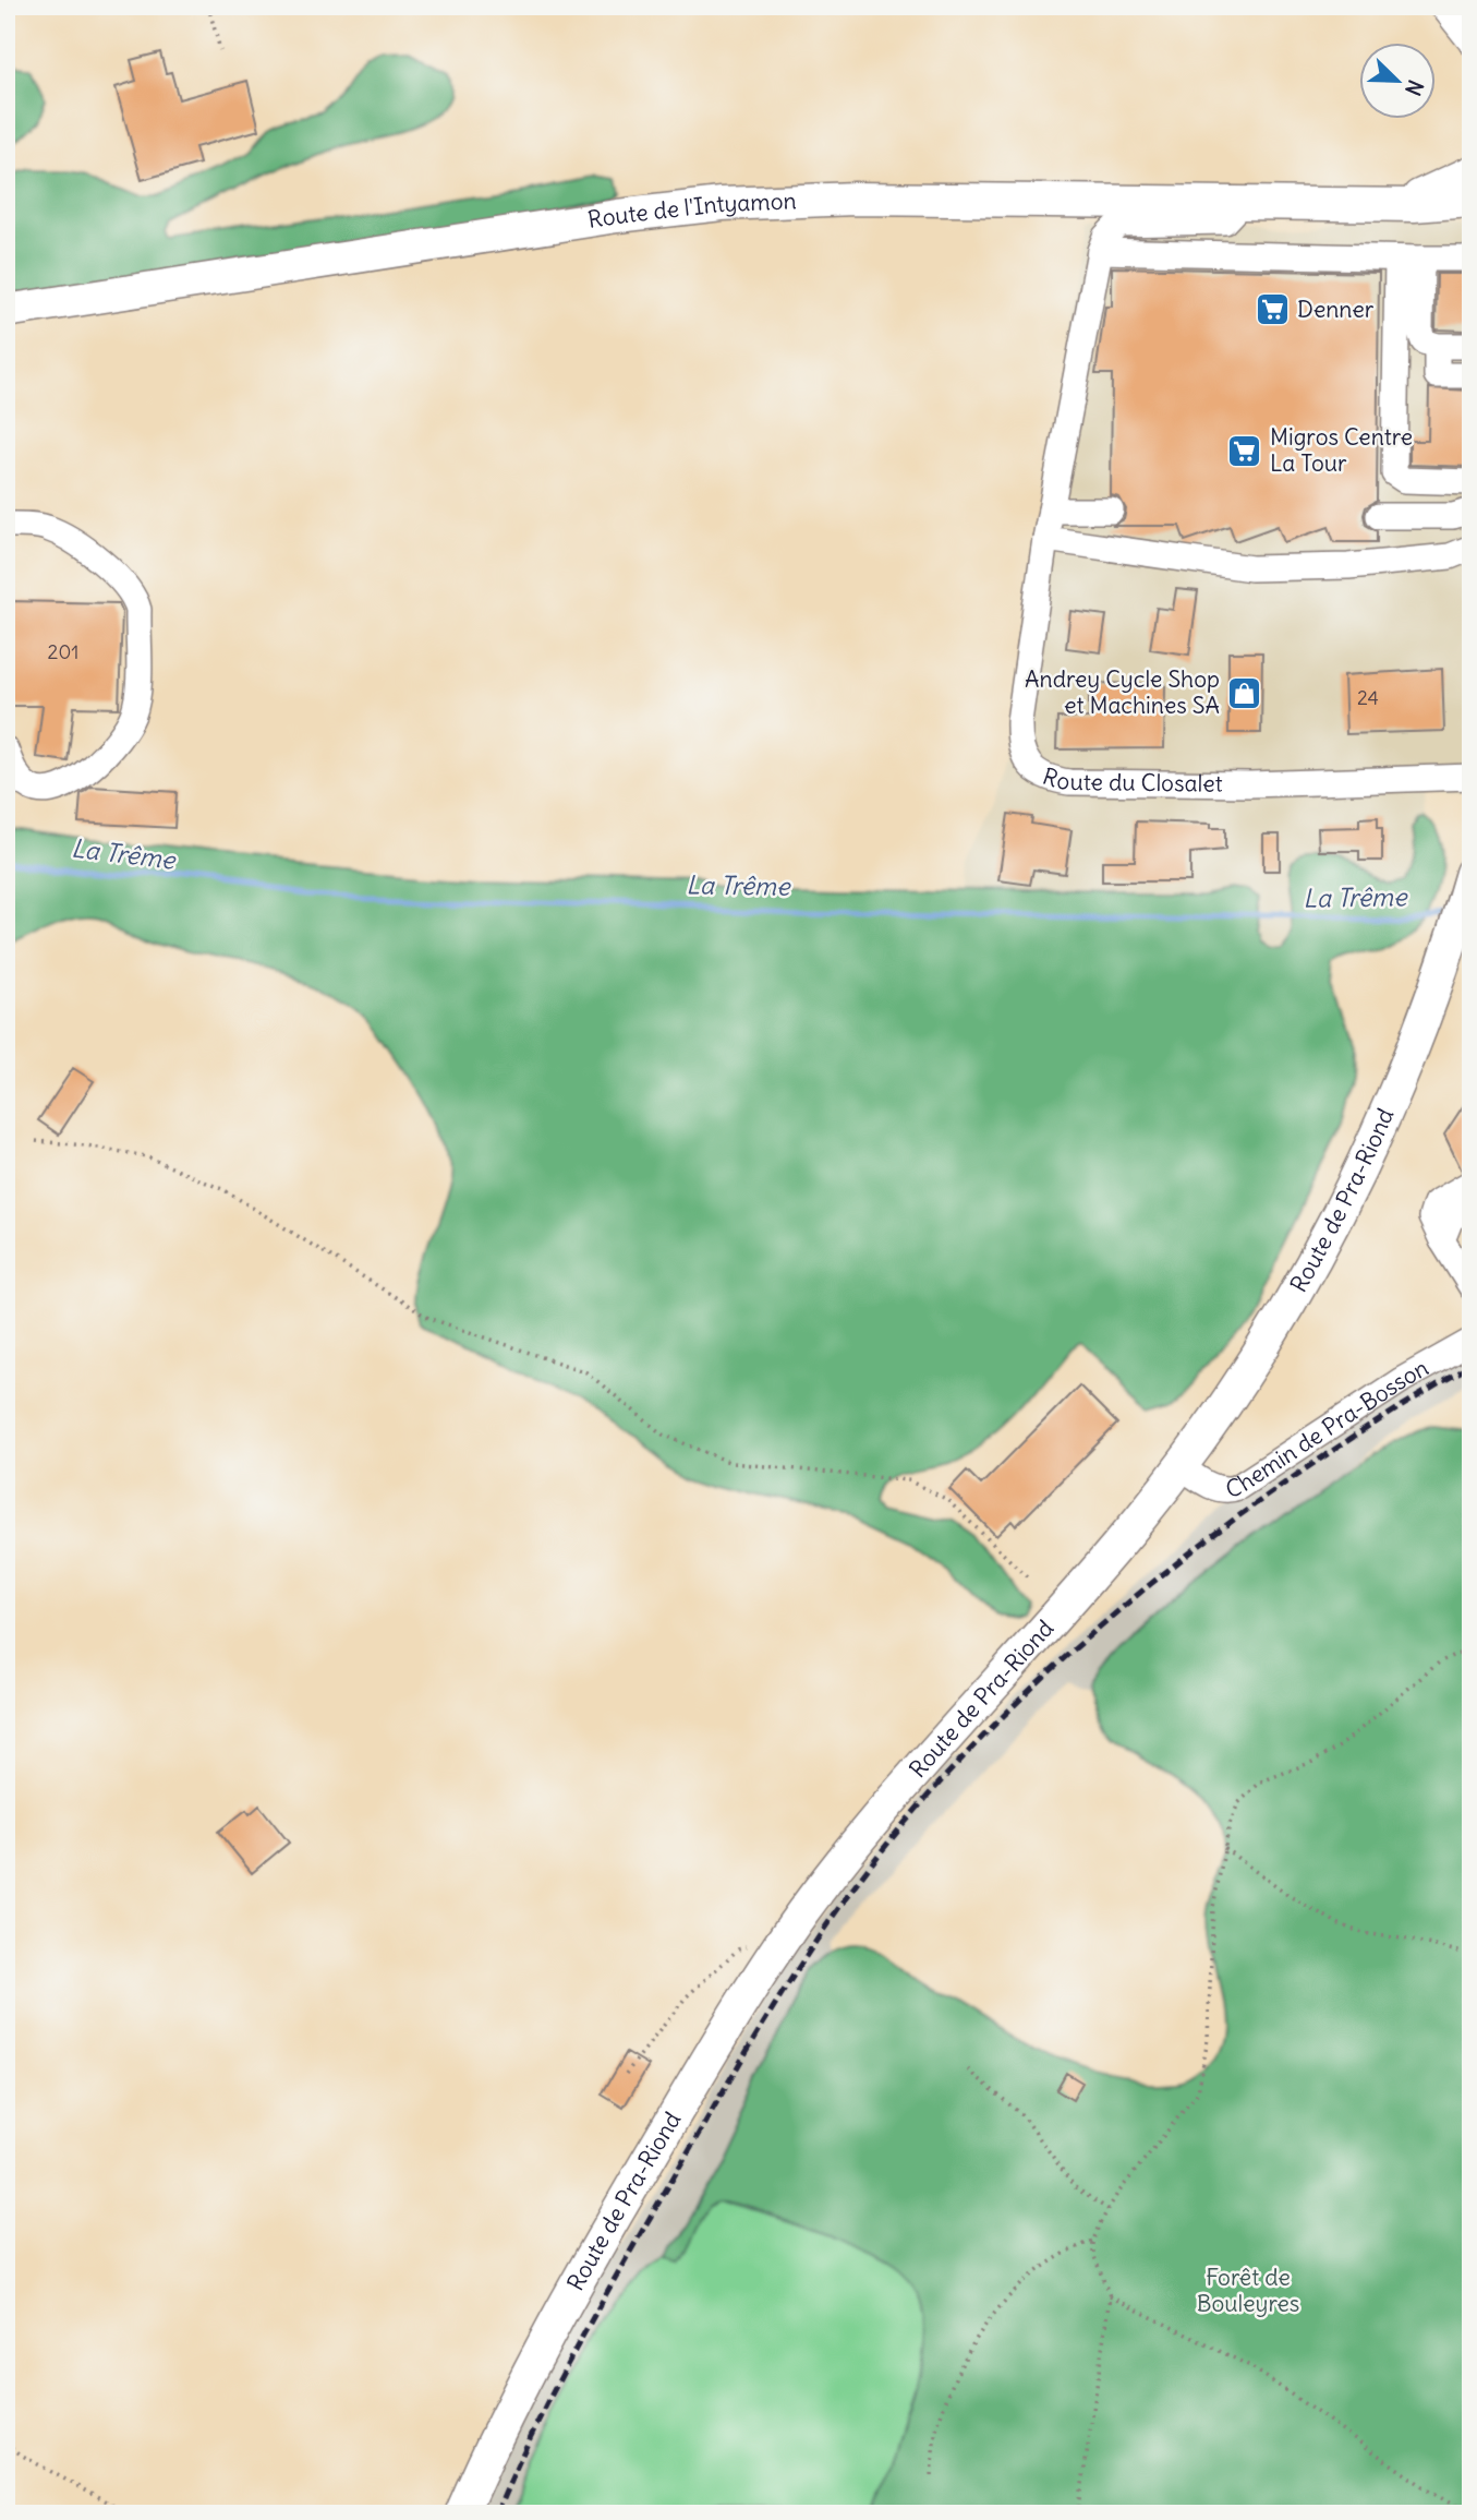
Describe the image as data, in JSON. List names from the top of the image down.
{
  "streets": {
    "main road": ["Route de l'Intyamon", "Route de Pra-Riond"],
    "street": ["Route du Closalet", "Chemin de Pra-Bosson"]
  },
  "crossings": [
    ["Route de Pra-Riond", "Chemin de Pra-Bosson"]
  ],
  "water": ["La Trême"],
  "parks": ["Forêt de Bouleyres"],
  "places": {
    "supermarket": ["Denner", "Migros Centre La Tour"],
    "shop": ["Andrey Cycle Shop et Machines SA"]
  },
  "house_numbers": ["201", "24"],
  "north": "bottom right"
}
